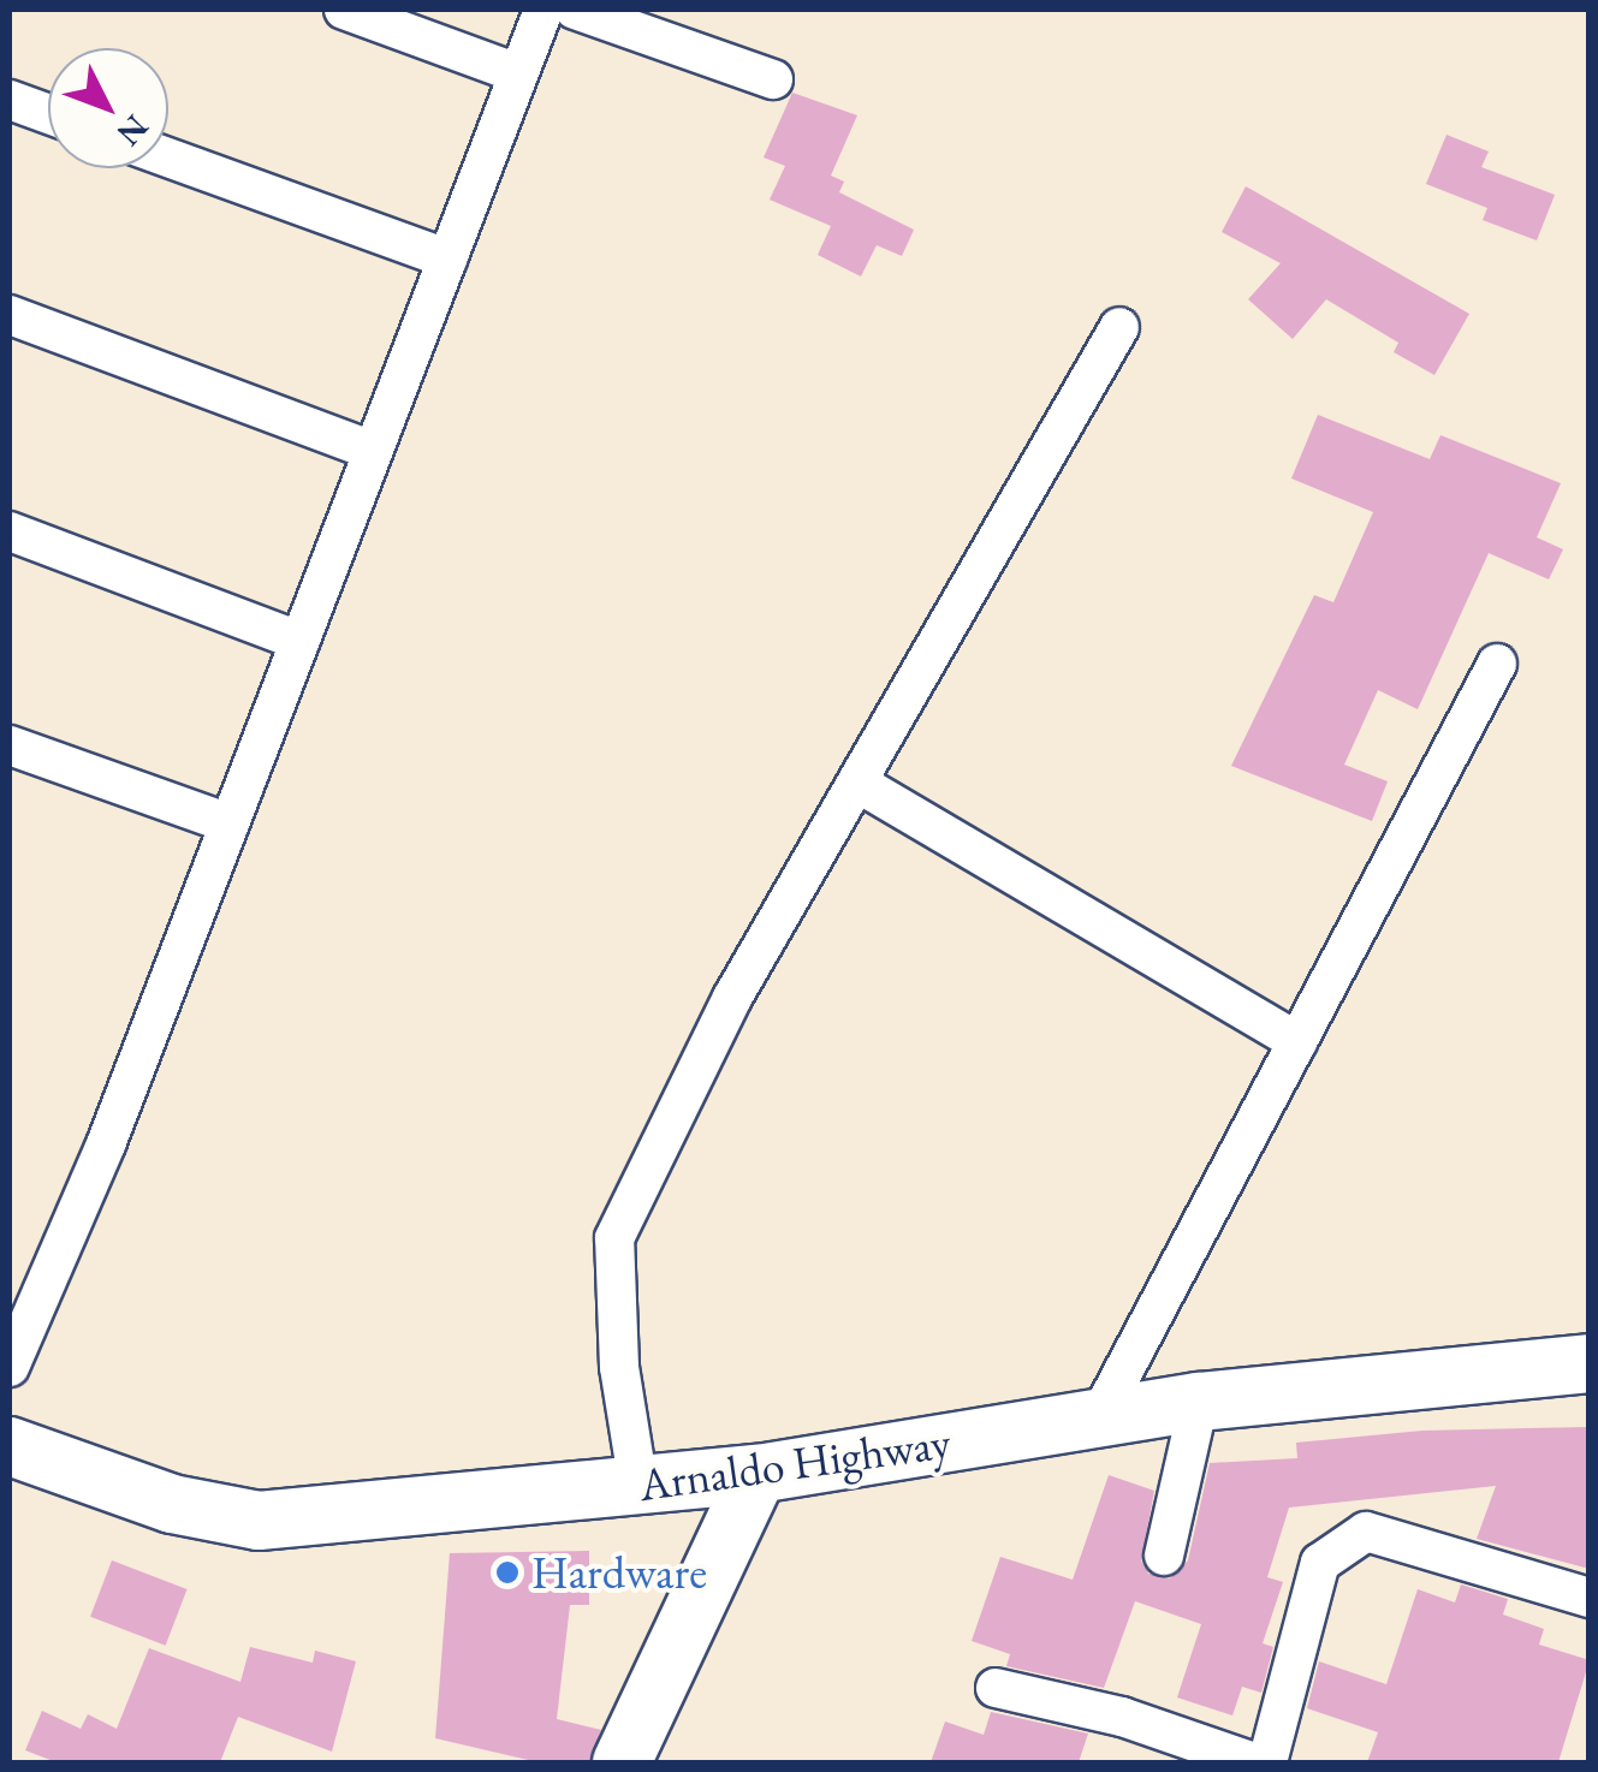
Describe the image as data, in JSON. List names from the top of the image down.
{
  "streets": {
    "main road": ["Arnaldo Highway"]
  },
  "places": ["Hardware"],
  "north": "bottom right"
}
